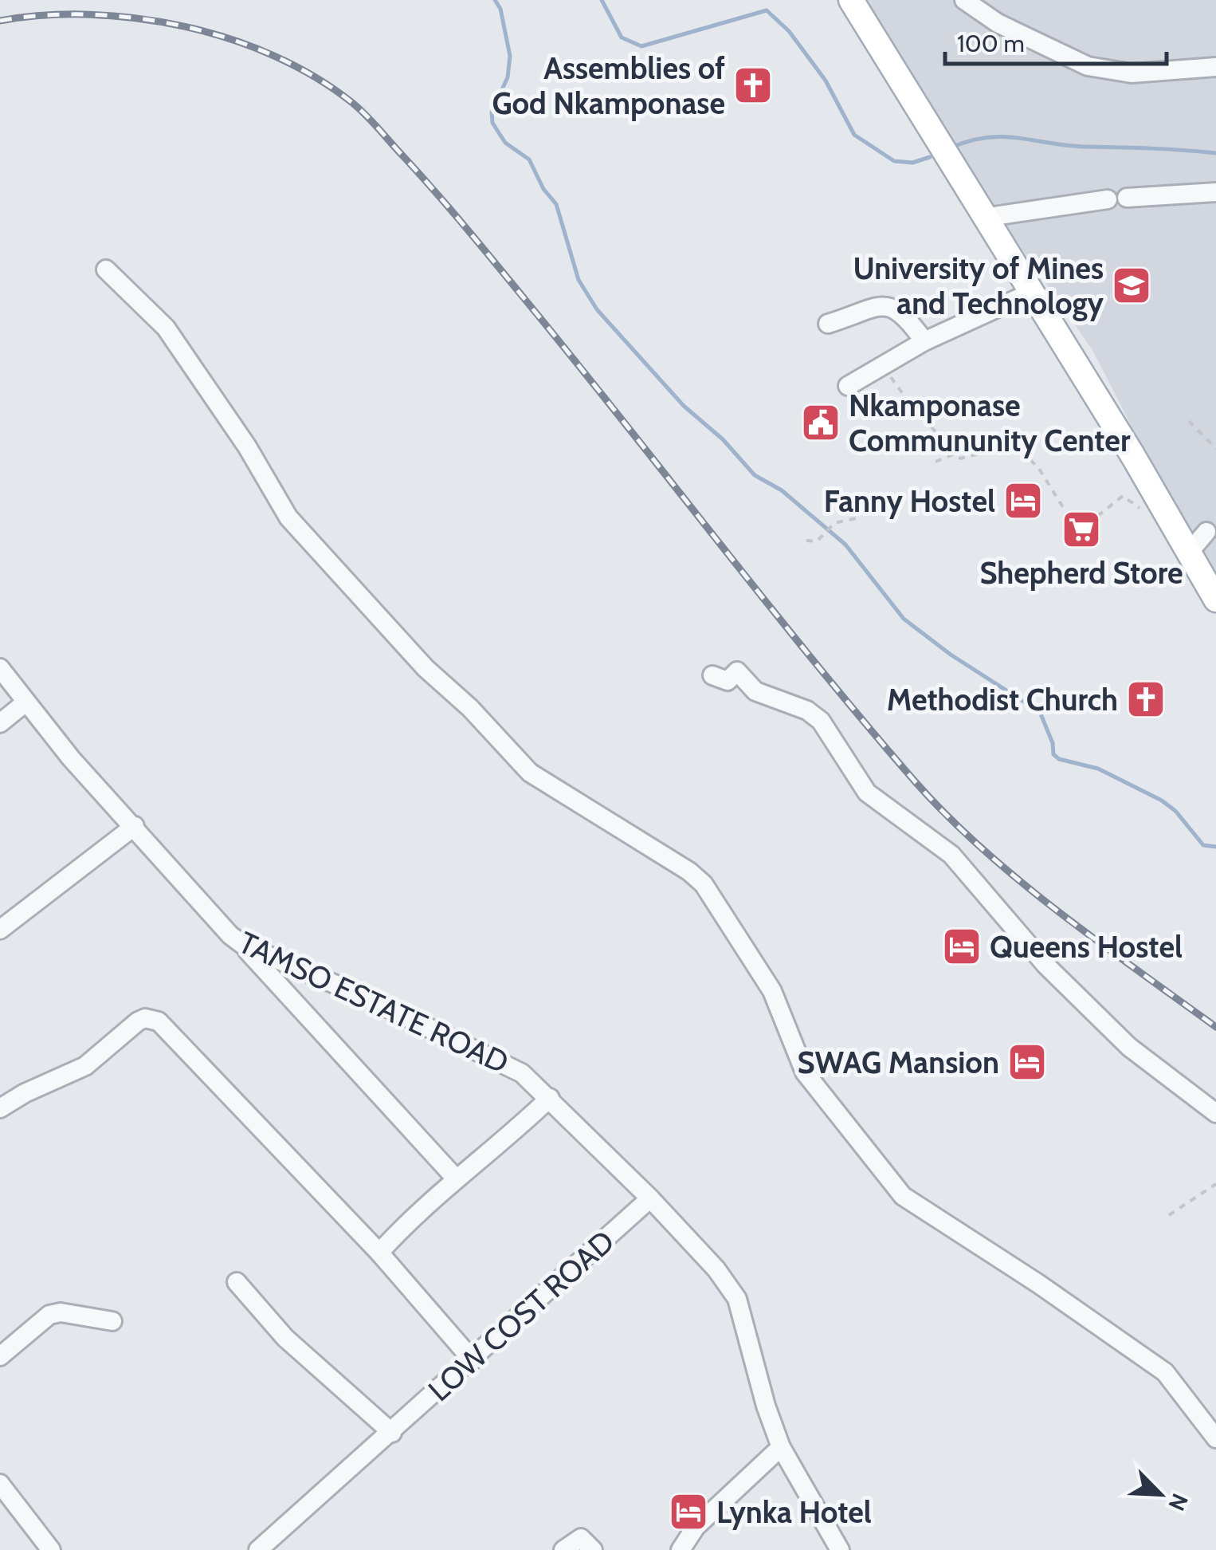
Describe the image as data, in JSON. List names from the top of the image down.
{
  "streets": {
    "street": ["TAMSO ESTATE ROAD", "LOW COST ROAD"]
  },
  "crossings": [
    ["TAMSO ESTATE ROAD", "LOW COST ROAD"]
  ],
  "places": {
    "church": ["Assemblies of God Nkamponase", "Methodist Church"],
    "school or university": ["University of Mines and Technology"],
    "public building": ["Nkamponase Commununity Center"],
    "hotel": [
      "Fanny Hostel",
      "Queens Hostel",
      "SWAG Mansion",
      "Lynka Hotel"
    ],
    "supermarket": ["Shepherd Store"]
  },
  "scale_bar": "100 m",
  "north": "bottom right"
}
